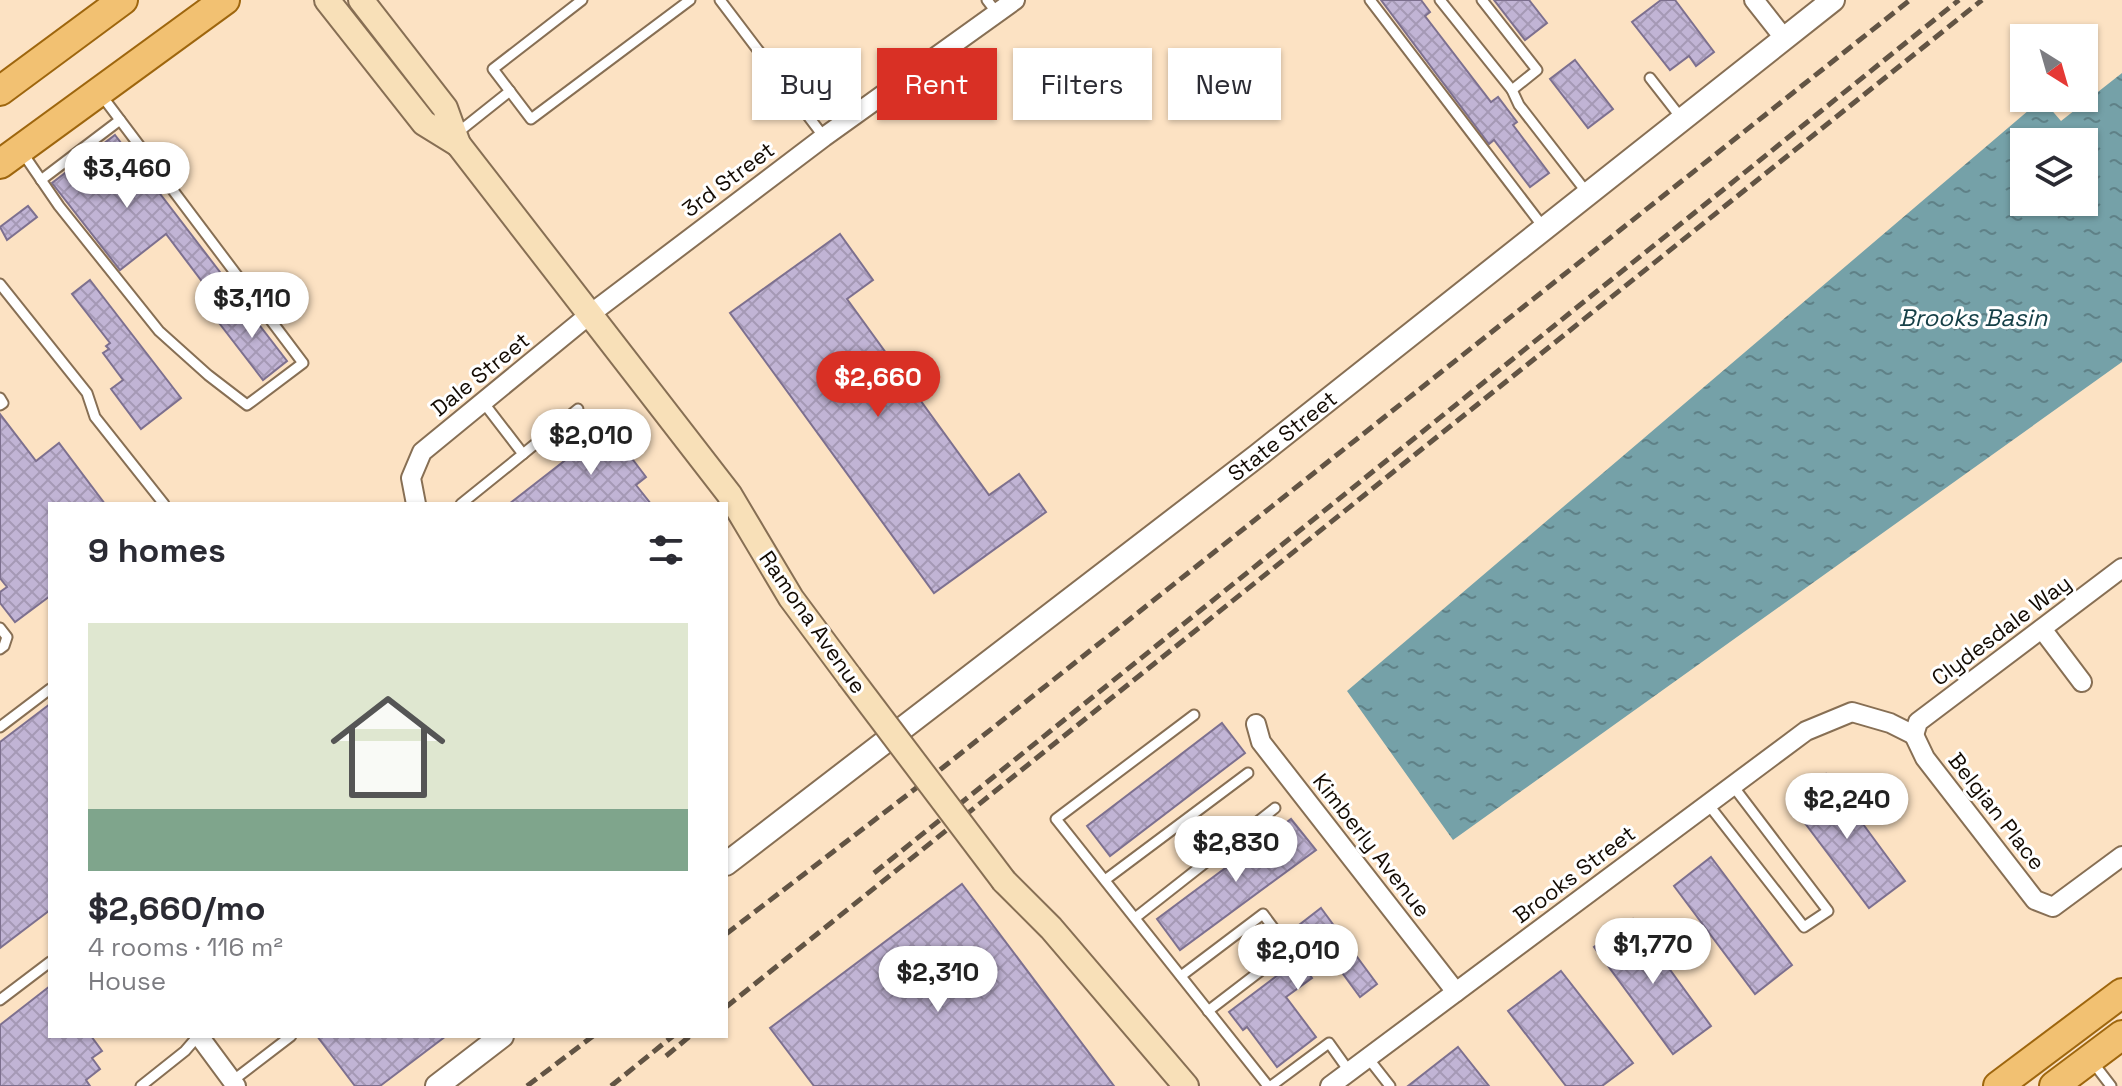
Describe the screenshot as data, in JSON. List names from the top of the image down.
{
  "streets": {
    "main road": ["Ramona Avenue"],
    "street": [
      "3rd Street",
      "Dale Street",
      "State Street",
      "Clydesdale Way",
      "Belgian Place",
      "Kimberly Avenue",
      "Brooks Street"
    ]
  },
  "crossings": [
    ["3rd Street", "Dale Street"],
    ["3rd Street", "Ramona Avenue"],
    ["Dale Street", "Ramona Avenue"],
    ["Clydesdale Way", "Belgian Place"],
    ["Clydesdale Way", "Brooks Street"],
    ["Belgian Place", "Brooks Street"],
    ["Kimberly Avenue", "Brooks Street"]
  ],
  "water": ["Brooks Basin"],
  "north": "bottom right",
  "page": {
    "chip": [
      "Buy",
      "Rent",
      "Filters",
      "New"
    ],
    "price": [
      "$3,460",
      "$3,110",
      "$2,660",
      "$2,010",
      "$2,240",
      "$2,830",
      "$1,770",
      "$2,010",
      "$2,310"
    ],
    "heading": "9 homes",
    "list": [
      {
        "name": "$2,660/mo",
        "note": "4 rooms · 116 m² · House"
      }
    ]
  }
}
